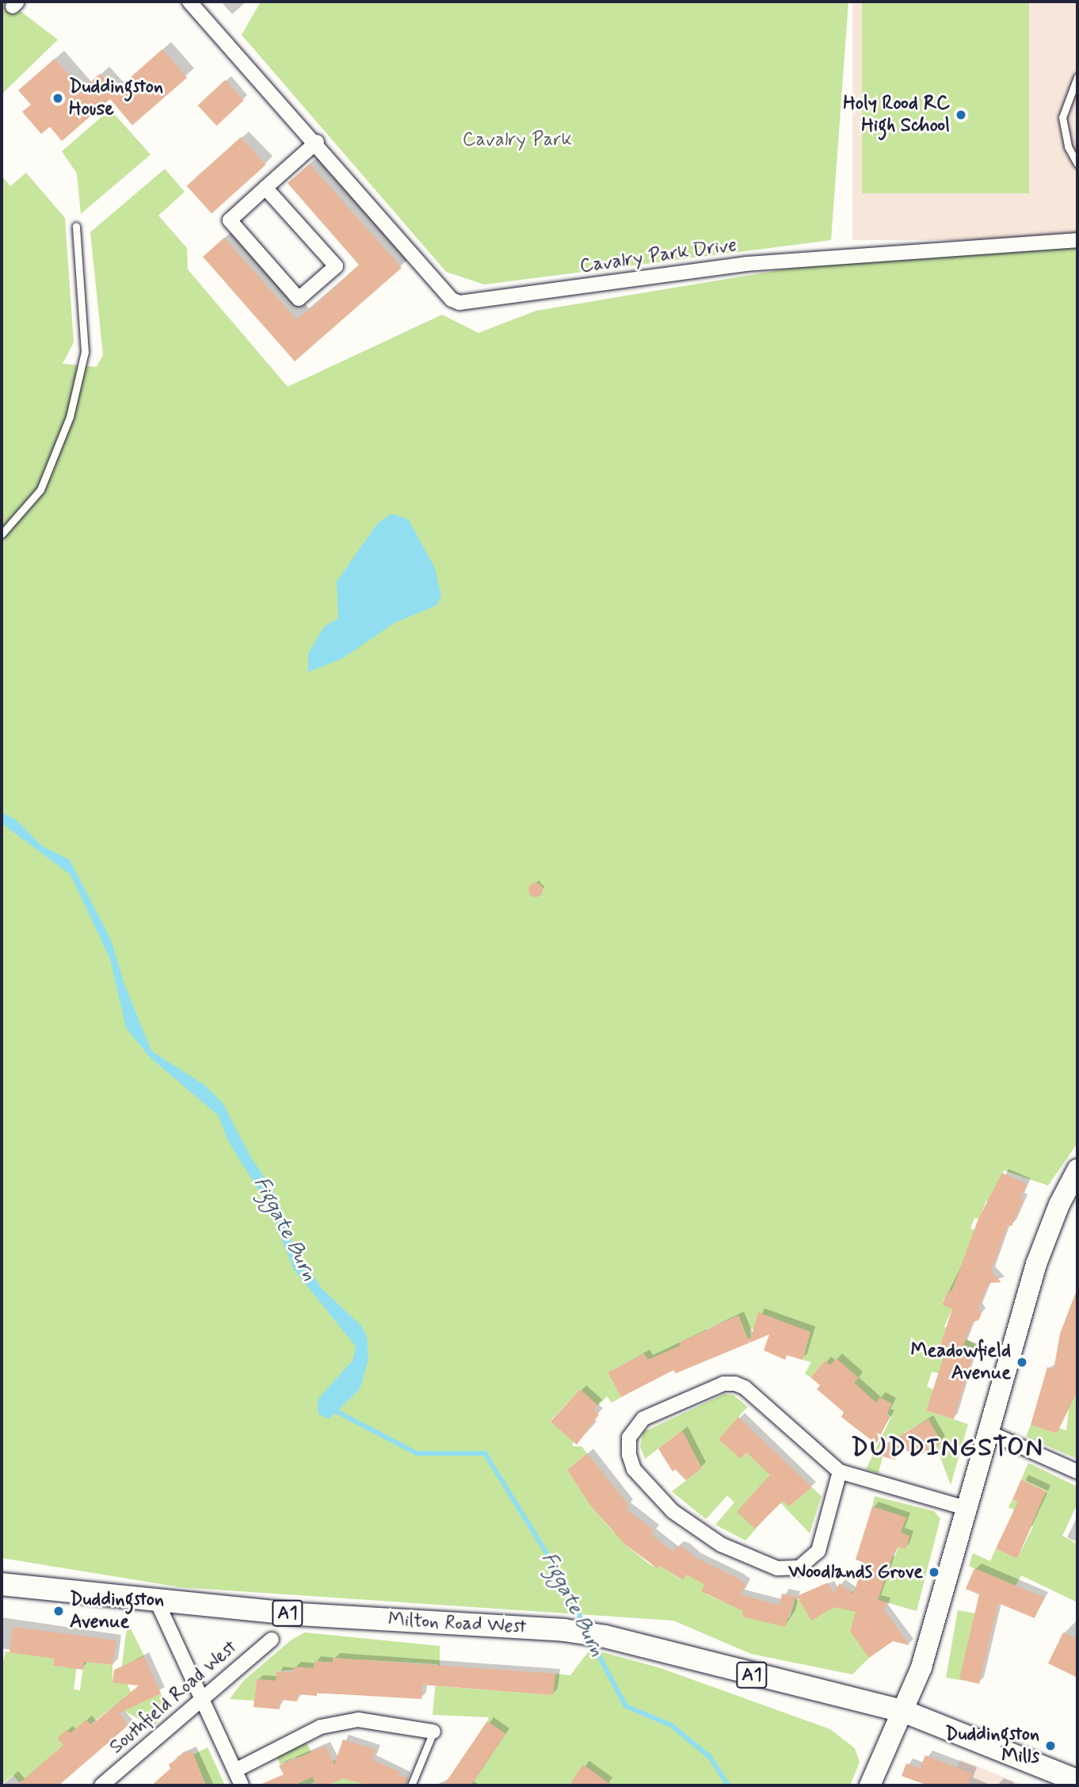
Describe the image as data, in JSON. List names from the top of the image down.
{
  "streets": {
    "main road": ["A1", "Milton Road West"],
    "street": ["Cavalry Park Drive", "Southfield Road West"]
  },
  "crossings": [
    ["A1", "Milton Road West"]
  ],
  "districts": ["DUDDINGSTON"],
  "water": ["Figgate Burn"],
  "parks": ["Cavalry Park"],
  "places": [
    "Duddingston House",
    "Holy Rood RC High School",
    "Meadowfield Avenue",
    "Woodlands Grove",
    "Duddingston Avenue",
    "Duddingston Mills"
  ]
}
